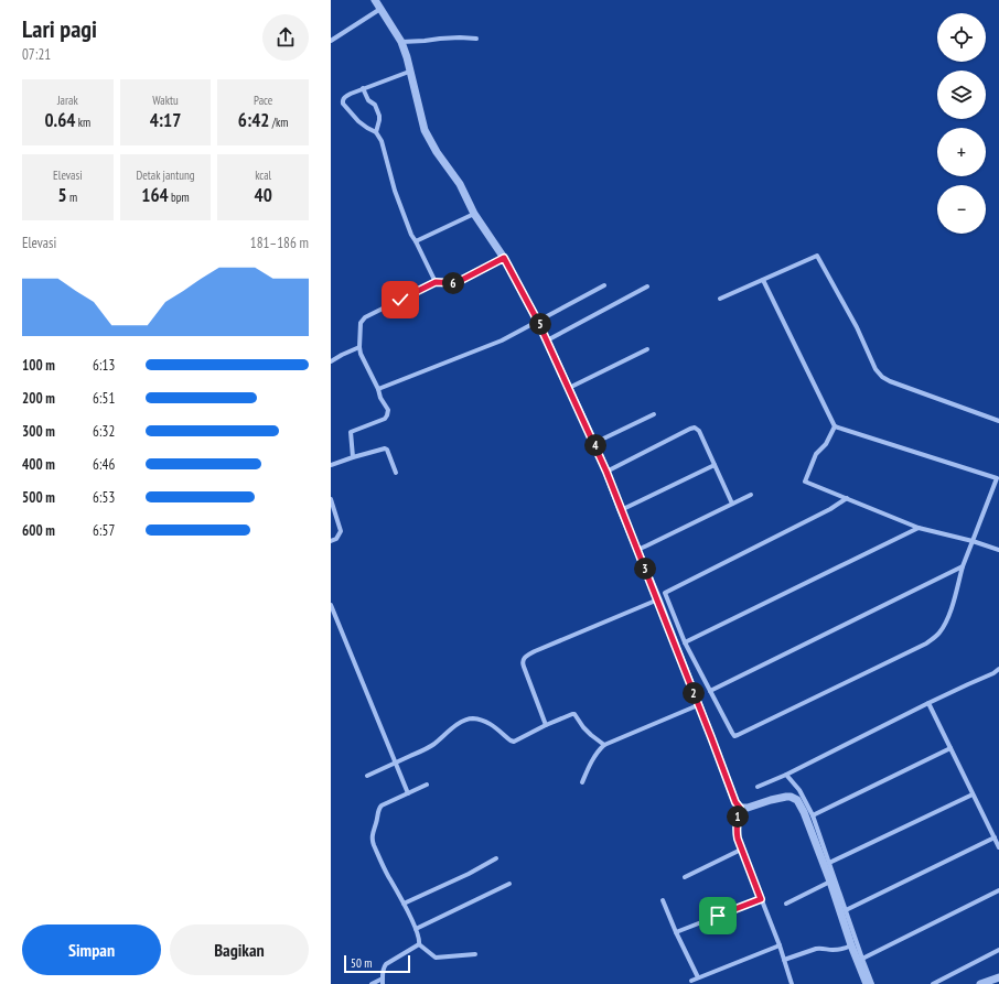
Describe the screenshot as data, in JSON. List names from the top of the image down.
{
  "scale_bar": "50 m",
  "page": {
    "heading": ["Lari pagi", "07:21"],
    "map_buttons": ["+", "−"],
    "stats": [
      ["Jarak", "0.64 km"],
      ["Waktu", "4:17"],
      ["Pace", "6:42 /km"],
      ["Elevasi", "5 m"],
      ["Detak jantung", "164 bpm"],
      ["kcal", "40"]
    ],
    "chart": ["Elevasi", "181–186 m"],
    "pins": [
      "6",
      "5",
      "4",
      "3",
      "2",
      "1"
    ],
    "list": [
      {
        "name": "100 m",
        "note": "6:13"
      },
      {
        "name": "200 m",
        "note": "6:51"
      },
      {
        "name": "300 m",
        "note": "6:32"
      },
      {
        "name": "400 m",
        "note": "6:46"
      },
      {
        "name": "500 m",
        "note": "6:53"
      },
      {
        "name": "600 m",
        "note": "6:57"
      }
    ],
    "buttons": ["Simpan", "Bagikan"],
    "scale": "50 m"
  }
}
